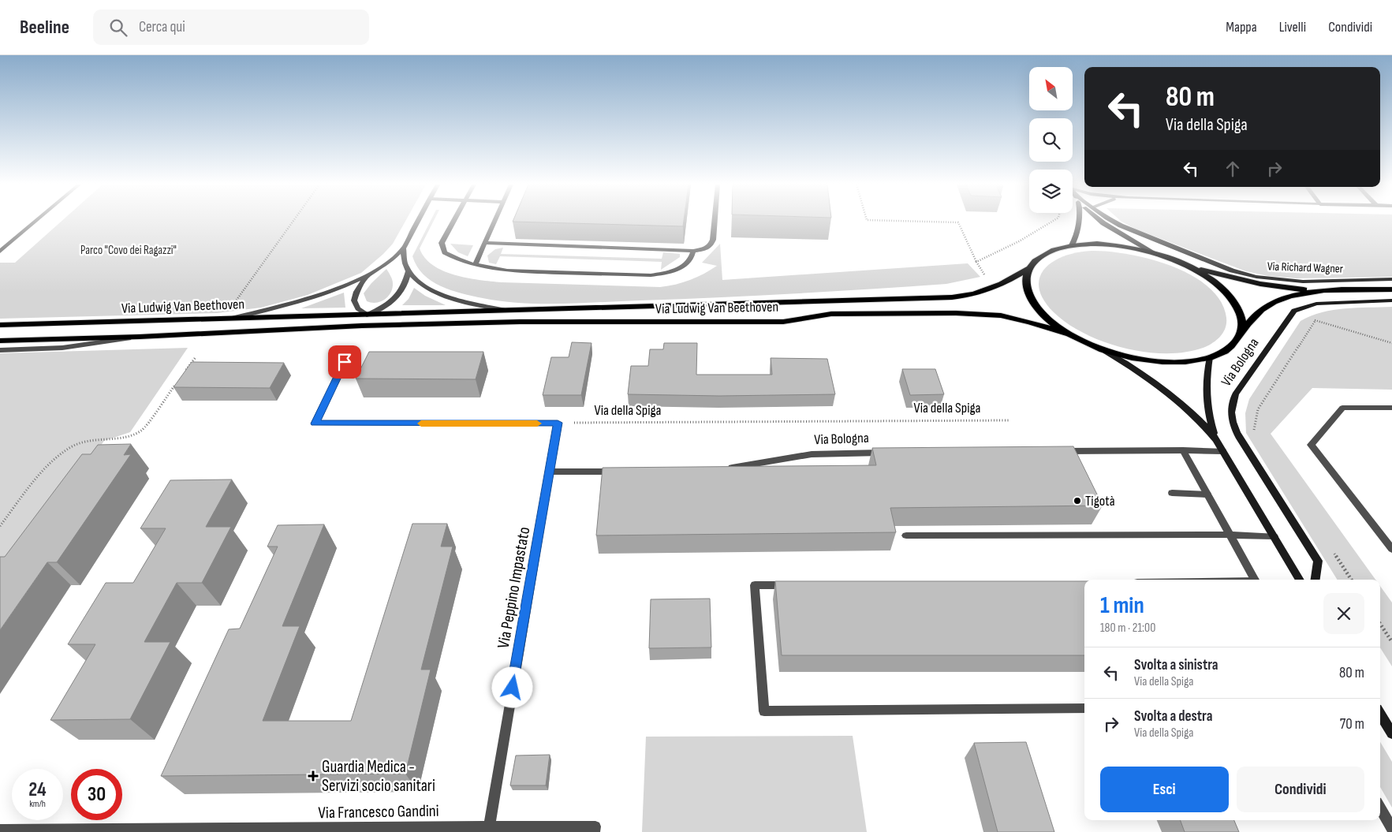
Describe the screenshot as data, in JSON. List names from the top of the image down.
{
  "streets": {
    "main road": ["Via Richard Wagner", "Via Ludwig Van Beethoven", "Via Bologna"],
    "street": ["Via Peppino Impastato", "Via Francesco Gandini"],
    "path": ["Via della Spiga"]
  },
  "crossings": [
    ["Via Richard Wagner", "Via Bologna"],
    ["Via Ludwig Van Beethoven", "Via Bologna"],
    ["Via della Spiga", "Via Peppino Impastato"],
    ["Via Peppino Impastato", "Via Francesco Gandini"]
  ],
  "parks": ["Parco \"Covo dei Ragazzi\""],
  "places": {
    "other": ["Tigotà"],
    "health": ["Guardia Medica - Servizi socio sanitari"]
  },
  "north": "top left",
  "page": {
    "header": "Beeline",
    "search": "Cerca qui",
    "nav": ["Mappa", "Livelli", "Condividi"],
    "turn": ["80 m", "Via della Spiga"],
    "heading": ["1 min", "180 m · 21:00"],
    "list": [
      {
        "name": "Svolta a sinistra",
        "note": "Via della Spiga",
        "value": "80 m"
      },
      {
        "name": "Svolta a destra",
        "note": "Via della Spiga",
        "value": "70 m"
      }
    ],
    "buttons": ["Esci", "Condividi"],
    "speed": "24 km/h",
    "limit": "30"
  }
}
